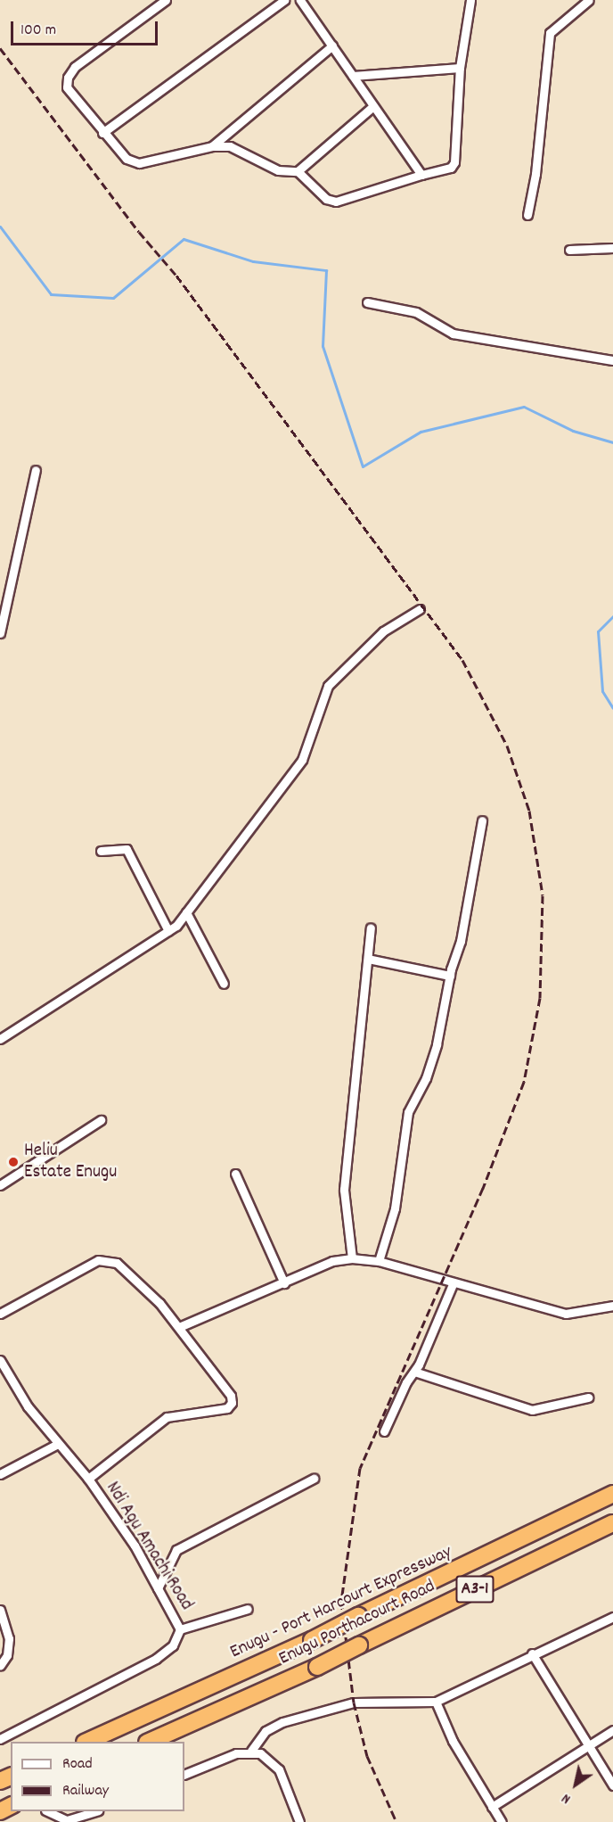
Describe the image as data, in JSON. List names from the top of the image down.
{
  "streets": {
    "highway": ["A3-1", "Enugu - Port Harcourt Expressway", "Enugu Porthacourt Road"],
    "street": ["Ndi Agu Amachi Road"]
  },
  "places": ["Heliu Estate Enugu"],
  "legend": ["Road", "Railway"],
  "scale_bar": "100 m",
  "north": "bottom left"
}
